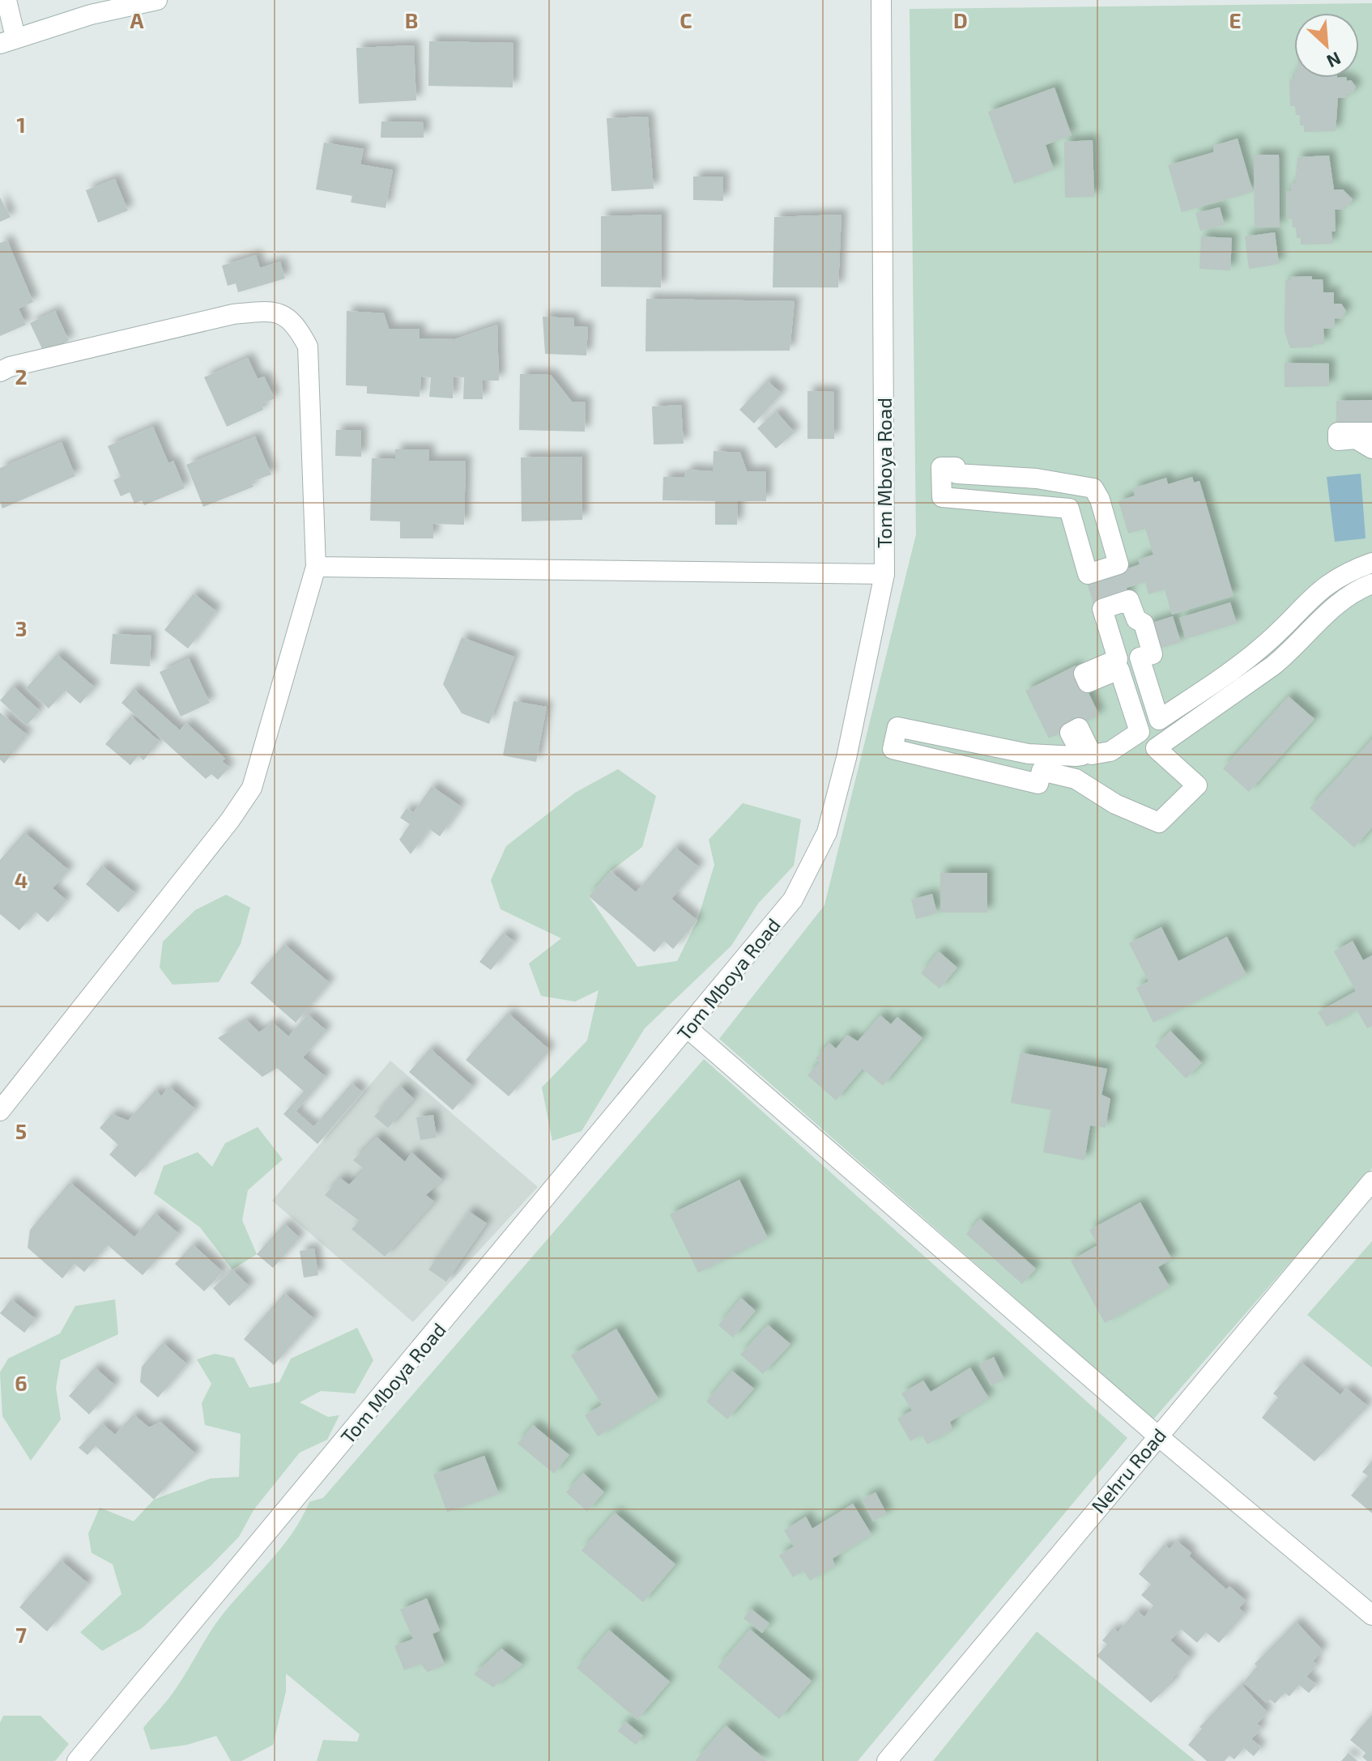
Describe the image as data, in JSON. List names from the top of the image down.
{
  "streets": {
    "street": ["Tom Mboya Road", "Nehru Road"]
  },
  "north": "bottom right",
  "grid": {
    "columns": [
      "A",
      "B",
      "C",
      "D",
      "E"
    ],
    "rows": [
      "1",
      "2",
      "3",
      "4",
      "5",
      "6",
      "7"
    ]
  }
}
